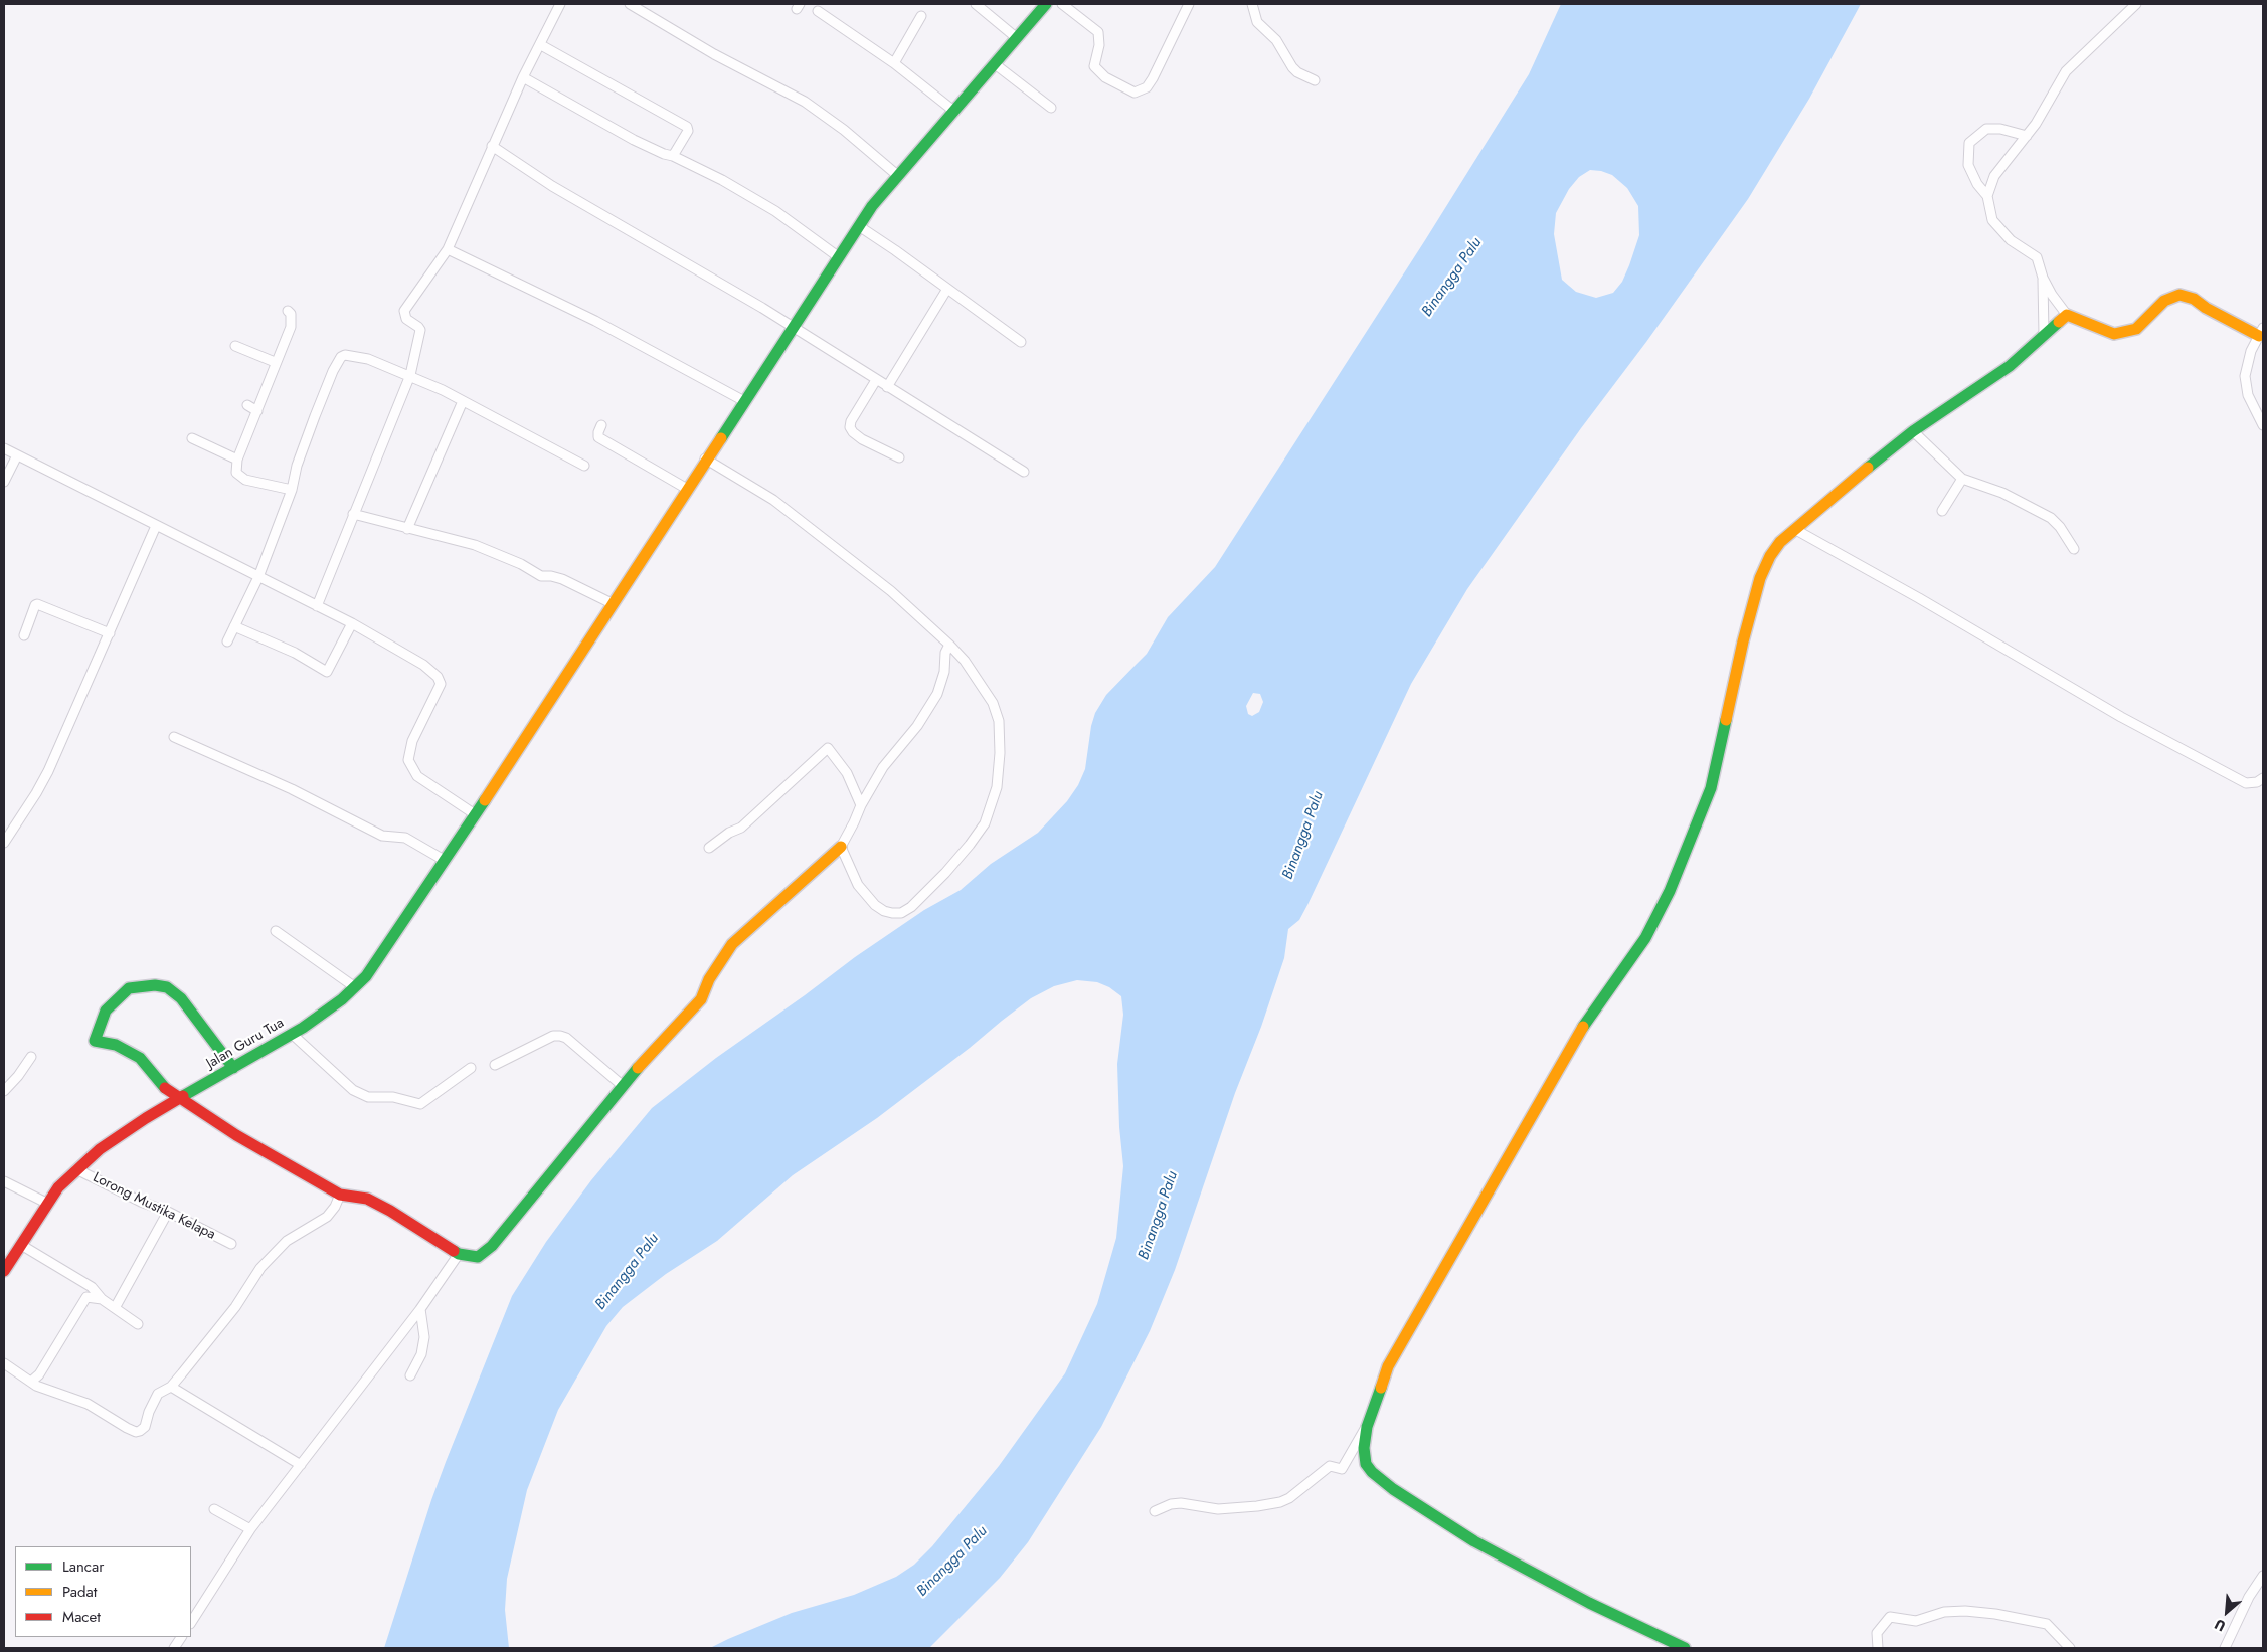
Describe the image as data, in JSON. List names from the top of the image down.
{
  "streets": {
    "street": ["Jalan Guru Tua", "Lorong Mustika Kelapa"]
  },
  "crossings": [
    ["Jalan Guru Tua", "Lorong Mustika Kelapa"]
  ],
  "water": ["Binangga Palu"],
  "legend": ["Lancar", "Padat", "Macet"],
  "north": "bottom left"
}
